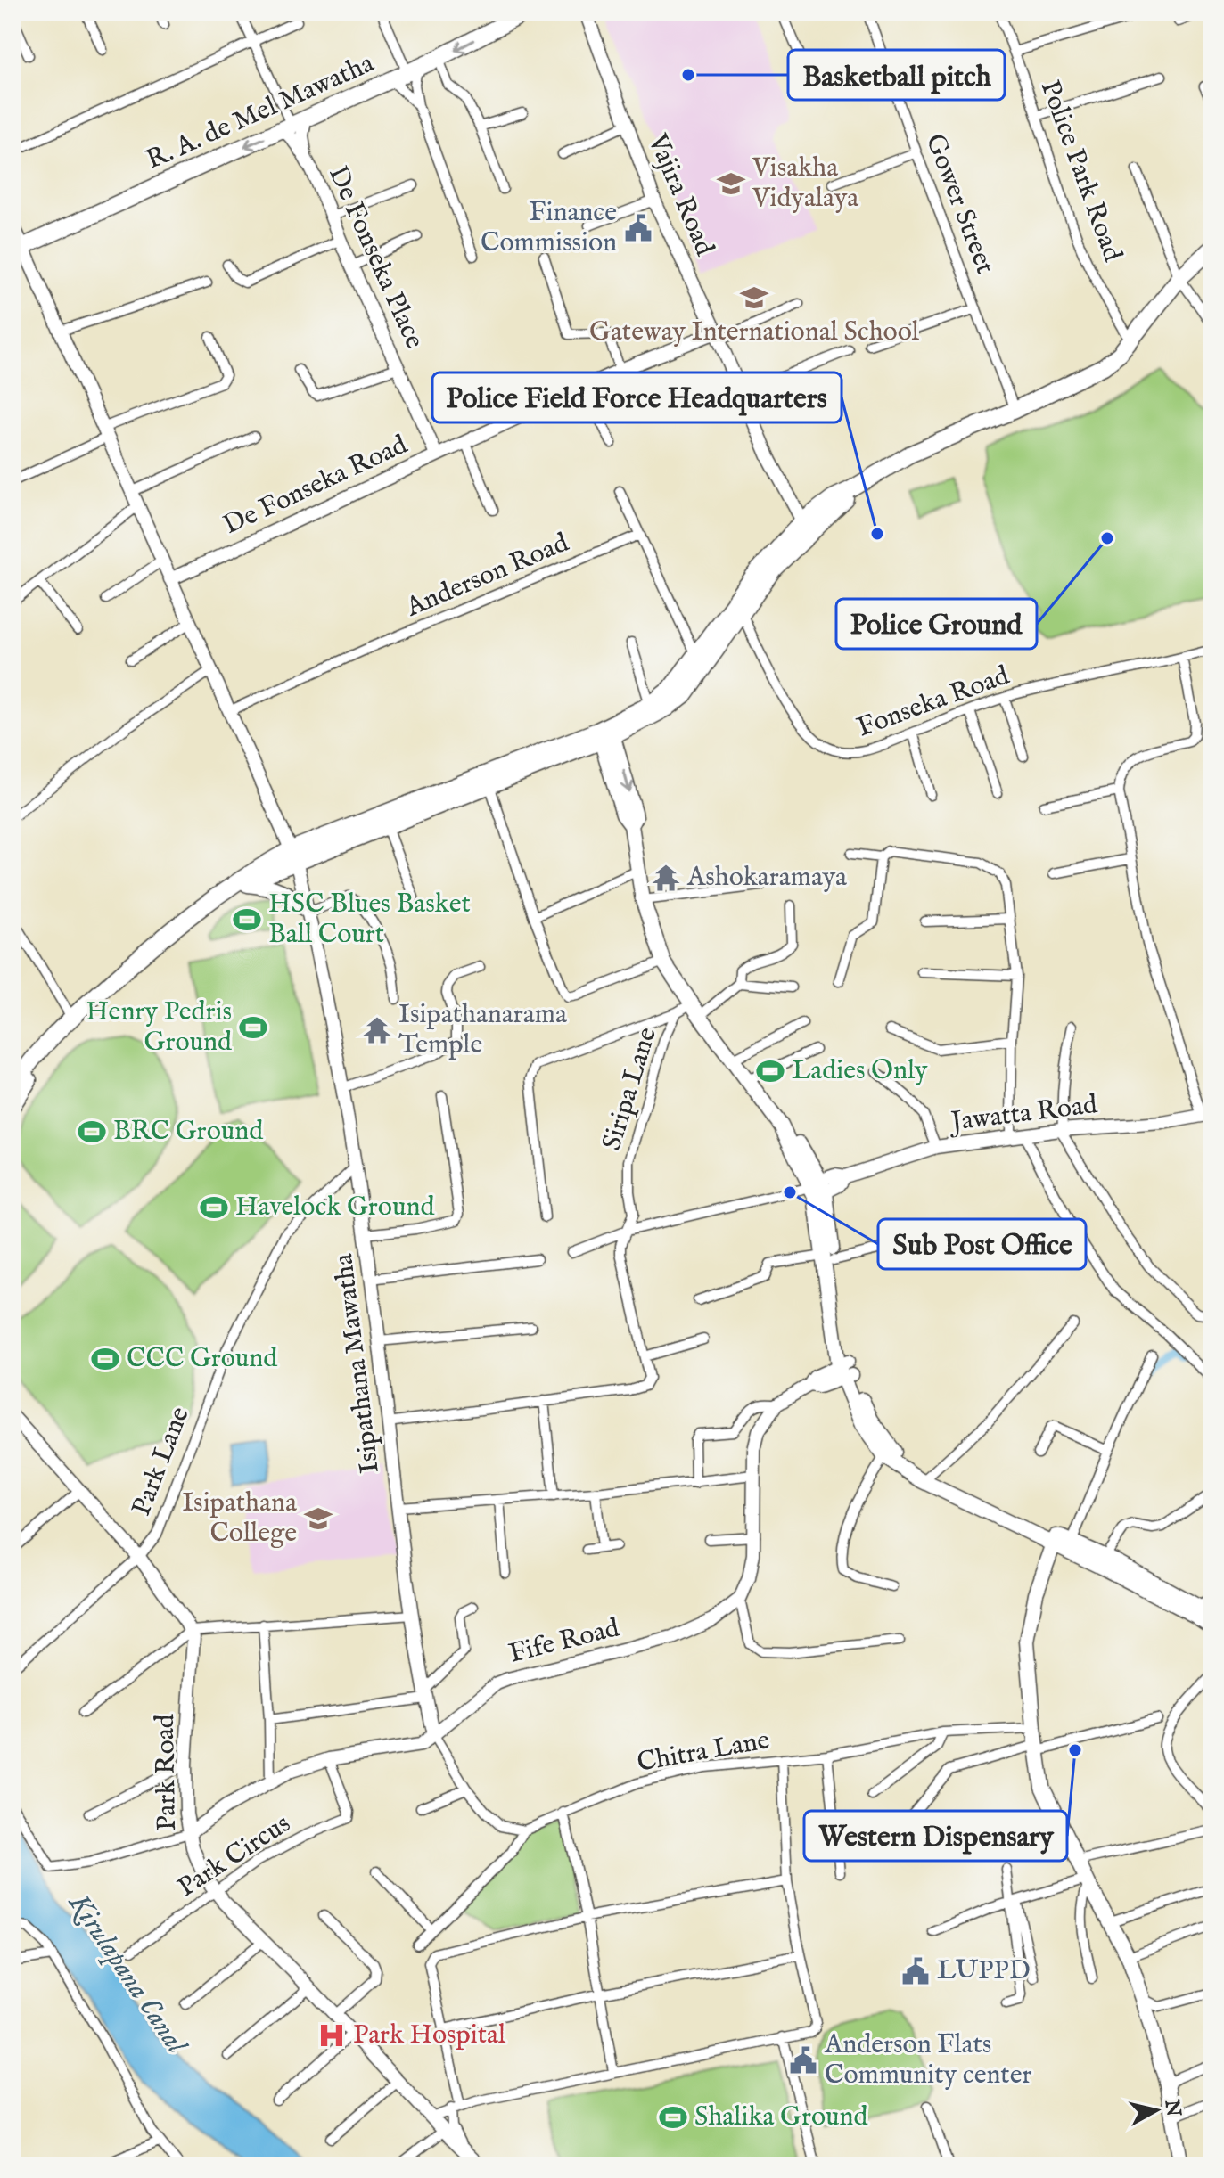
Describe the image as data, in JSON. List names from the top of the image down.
{
  "streets": {
    "highway": ["R. A. de Mel Mawatha"],
    "main road": [
      "Vajira Road",
      "De Fonseka Place",
      "De Fonseka Road",
      "Jawatta Road",
      "Isipathana Mawatha",
      "Fife Road",
      "Park Road"
    ],
    "street": [
      "Police Park Road",
      "Gower Street",
      "Anderson Road",
      "Fonseka Road",
      "Siripa Lane",
      "Park Lane",
      "Chitra Lane",
      "Park Circus"
    ]
  },
  "crossings": [
    ["R. A. de Mel Mawatha", "De Fonseka Place"],
    ["R. A. de Mel Mawatha", "Isipathana Mawatha"],
    ["Vajira Road", "De Fonseka Road"],
    ["De Fonseka Place", "De Fonseka Road"],
    ["De Fonseka Road", "Isipathana Mawatha"],
    ["Anderson Road", "Isipathana Mawatha"],
    ["Isipathana Mawatha", "Park Lane"],
    ["Isipathana Mawatha", "Fife Road"],
    ["Fife Road", "Park Road"],
    ["Fife Road", "Park Circus"],
    ["Park Road", "Park Circus"]
  ],
  "one_way": ["R. A. de Mel Mawatha"],
  "water": ["Kirulapana Canal"],
  "places": {
    "other": [
      "Basketball pitch",
      "Police Field Force Headquarters",
      "Police Ground",
      "Sub Post Office",
      "Western Dispensary"
    ],
    "school or university": ["Visakha Vidyalaya", "Gateway International School", "Isipathana College"],
    "public building": ["Finance Commission", "LUPPD", "Anderson Flats Community center"],
    "temple": ["Ashokaramaya", "Isipathanarama Temple"],
    "sports": [
      "HSC Blues Basket Ball Court",
      "Henry Pedris Ground",
      "Ladies Only",
      "BRC Ground",
      "Havelock Ground",
      "CCC Ground",
      "Shalika Ground"
    ],
    "hospital": ["Park Hospital"]
  },
  "north": "right"
}
